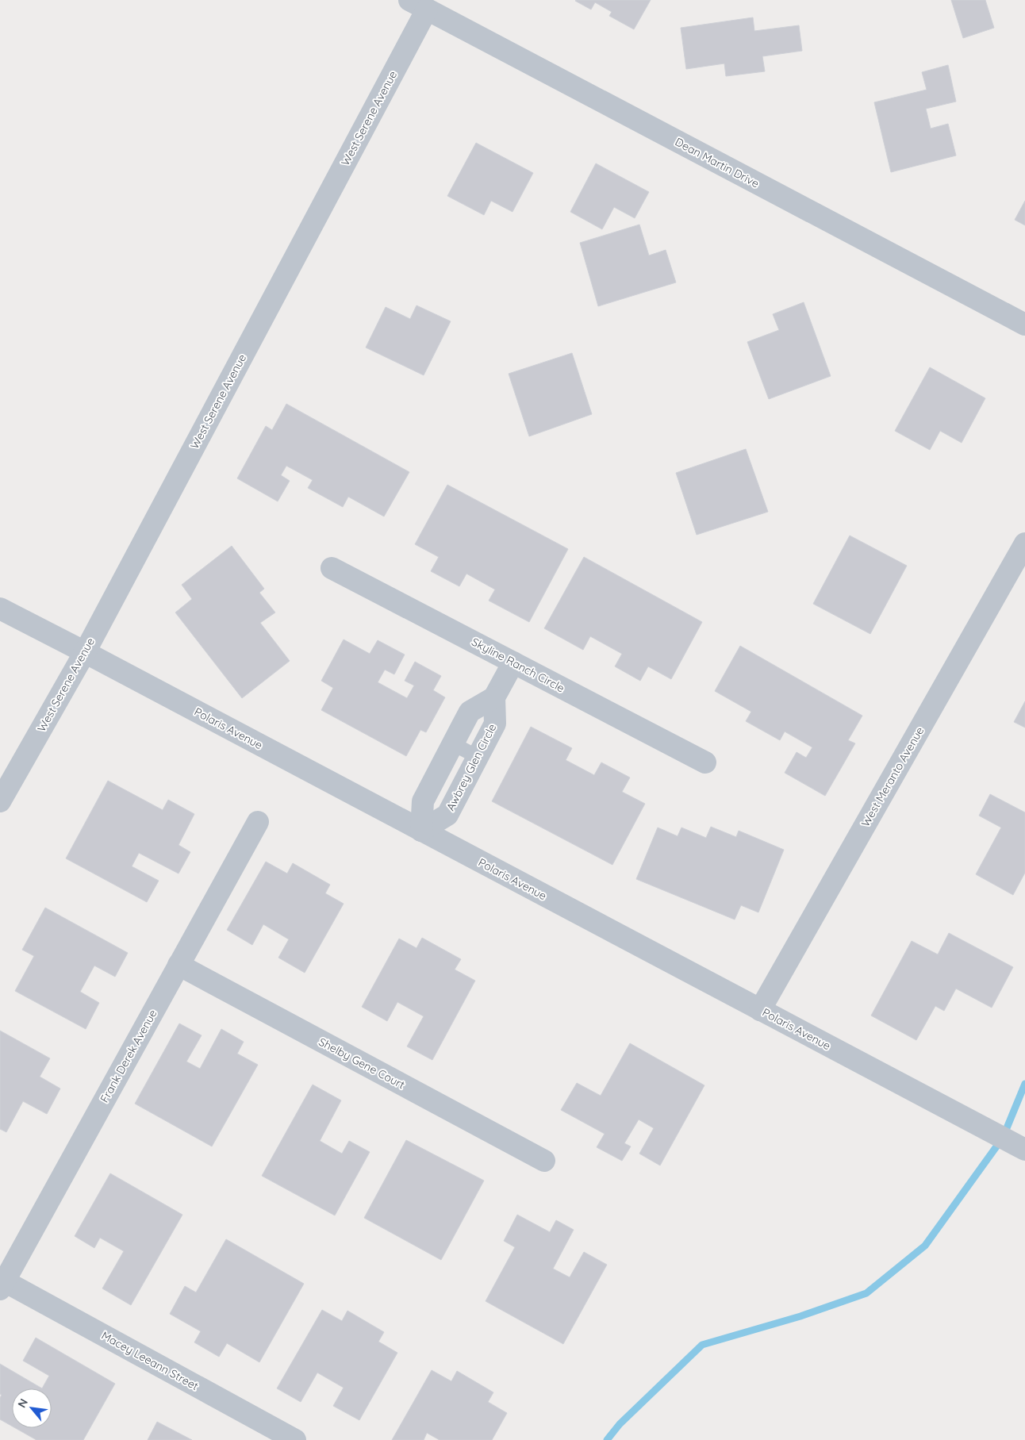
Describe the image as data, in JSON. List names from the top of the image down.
{
  "streets": {
    "street": [
      "West Serene Avenue",
      "Dean Martin Drive",
      "Skyline Ranch Circle",
      "Polaris Avenue",
      "Awbrey Glen Circle",
      "West Meranto Avenue",
      "Frank Derek Avenue",
      "Shelby Gene Court",
      "Macey Leeann Street"
    ]
  },
  "crossings": [
    ["West Serene Avenue", "Dean Martin Drive"],
    ["West Serene Avenue", "Polaris Avenue"],
    ["Skyline Ranch Circle", "Awbrey Glen Circle"],
    ["Polaris Avenue", "Awbrey Glen Circle"],
    ["Polaris Avenue", "West Meranto Avenue"],
    ["Frank Derek Avenue", "Shelby Gene Court"],
    ["Frank Derek Avenue", "Macey Leeann Street"]
  ],
  "north": "top left"
}
